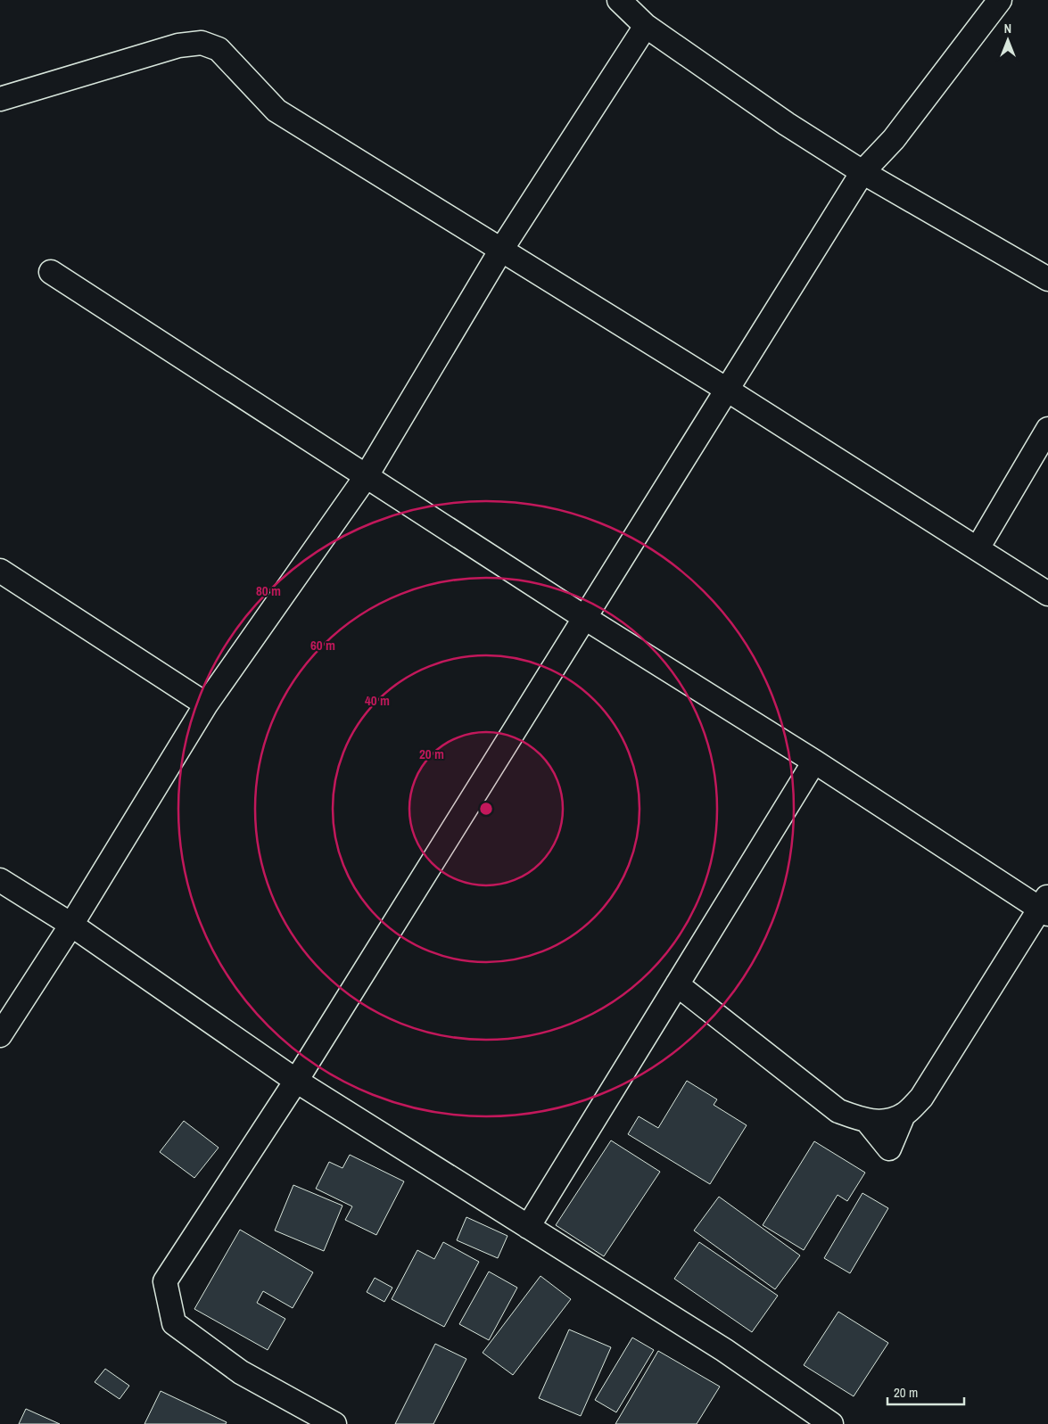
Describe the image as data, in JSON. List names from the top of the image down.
{
  "scale_bar": "20 m",
  "north": "top",
  "rings": [
    "80 m",
    "60 m",
    "40 m",
    "20 m"
  ]
}
